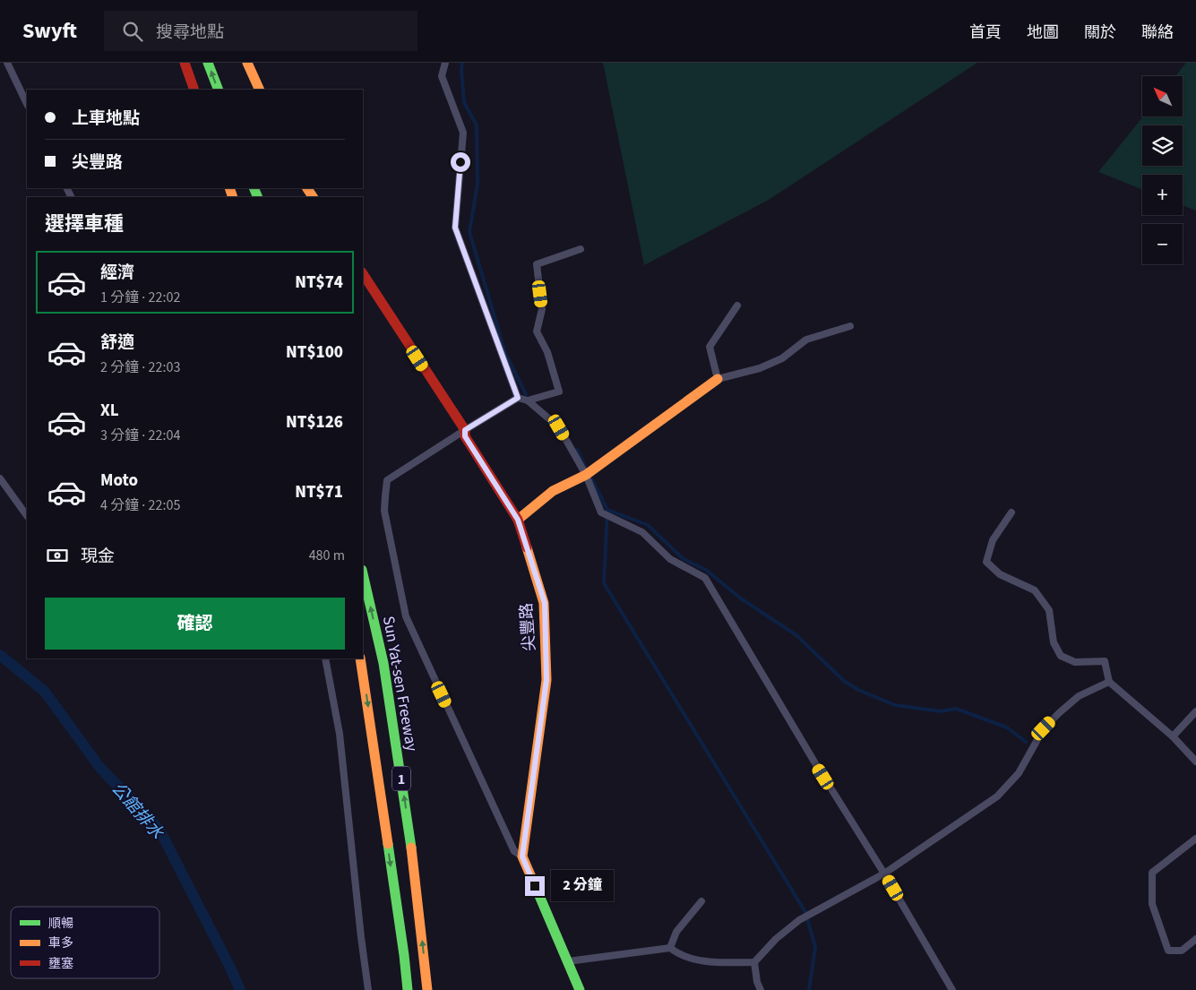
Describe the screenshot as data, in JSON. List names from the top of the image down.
{
  "streets": {
    "main road": ["尖豐路", "Sun Yat-sen Freeway", "1"]
  },
  "water": ["公館排水"],
  "legend": ["順暢", "車多", "壅塞"],
  "north": "top left",
  "page": {
    "header": "Swyft",
    "search": "搜尋地點",
    "nav": [
      "首頁",
      "地圖",
      "關於",
      "聯絡"
    ],
    "map_buttons": ["+", "−"],
    "banner": ["上車地點", "尖豐路"],
    "heading": "選擇車種",
    "list": [
      {
        "name": "經濟",
        "note": "1 分鐘 · 22:02",
        "value": "NT$74"
      },
      {
        "name": "舒適",
        "note": "2 分鐘 · 22:03",
        "value": "NT$100"
      },
      {
        "name": "XL",
        "note": "3 分鐘 · 22:04",
        "value": "NT$126"
      },
      {
        "name": "Moto",
        "note": "4 分鐘 · 22:05",
        "value": "NT$71"
      }
    ],
    "pay": ["現金", "480 m"],
    "buttons": "確認",
    "bubble": "2 分鐘"
  }
}
